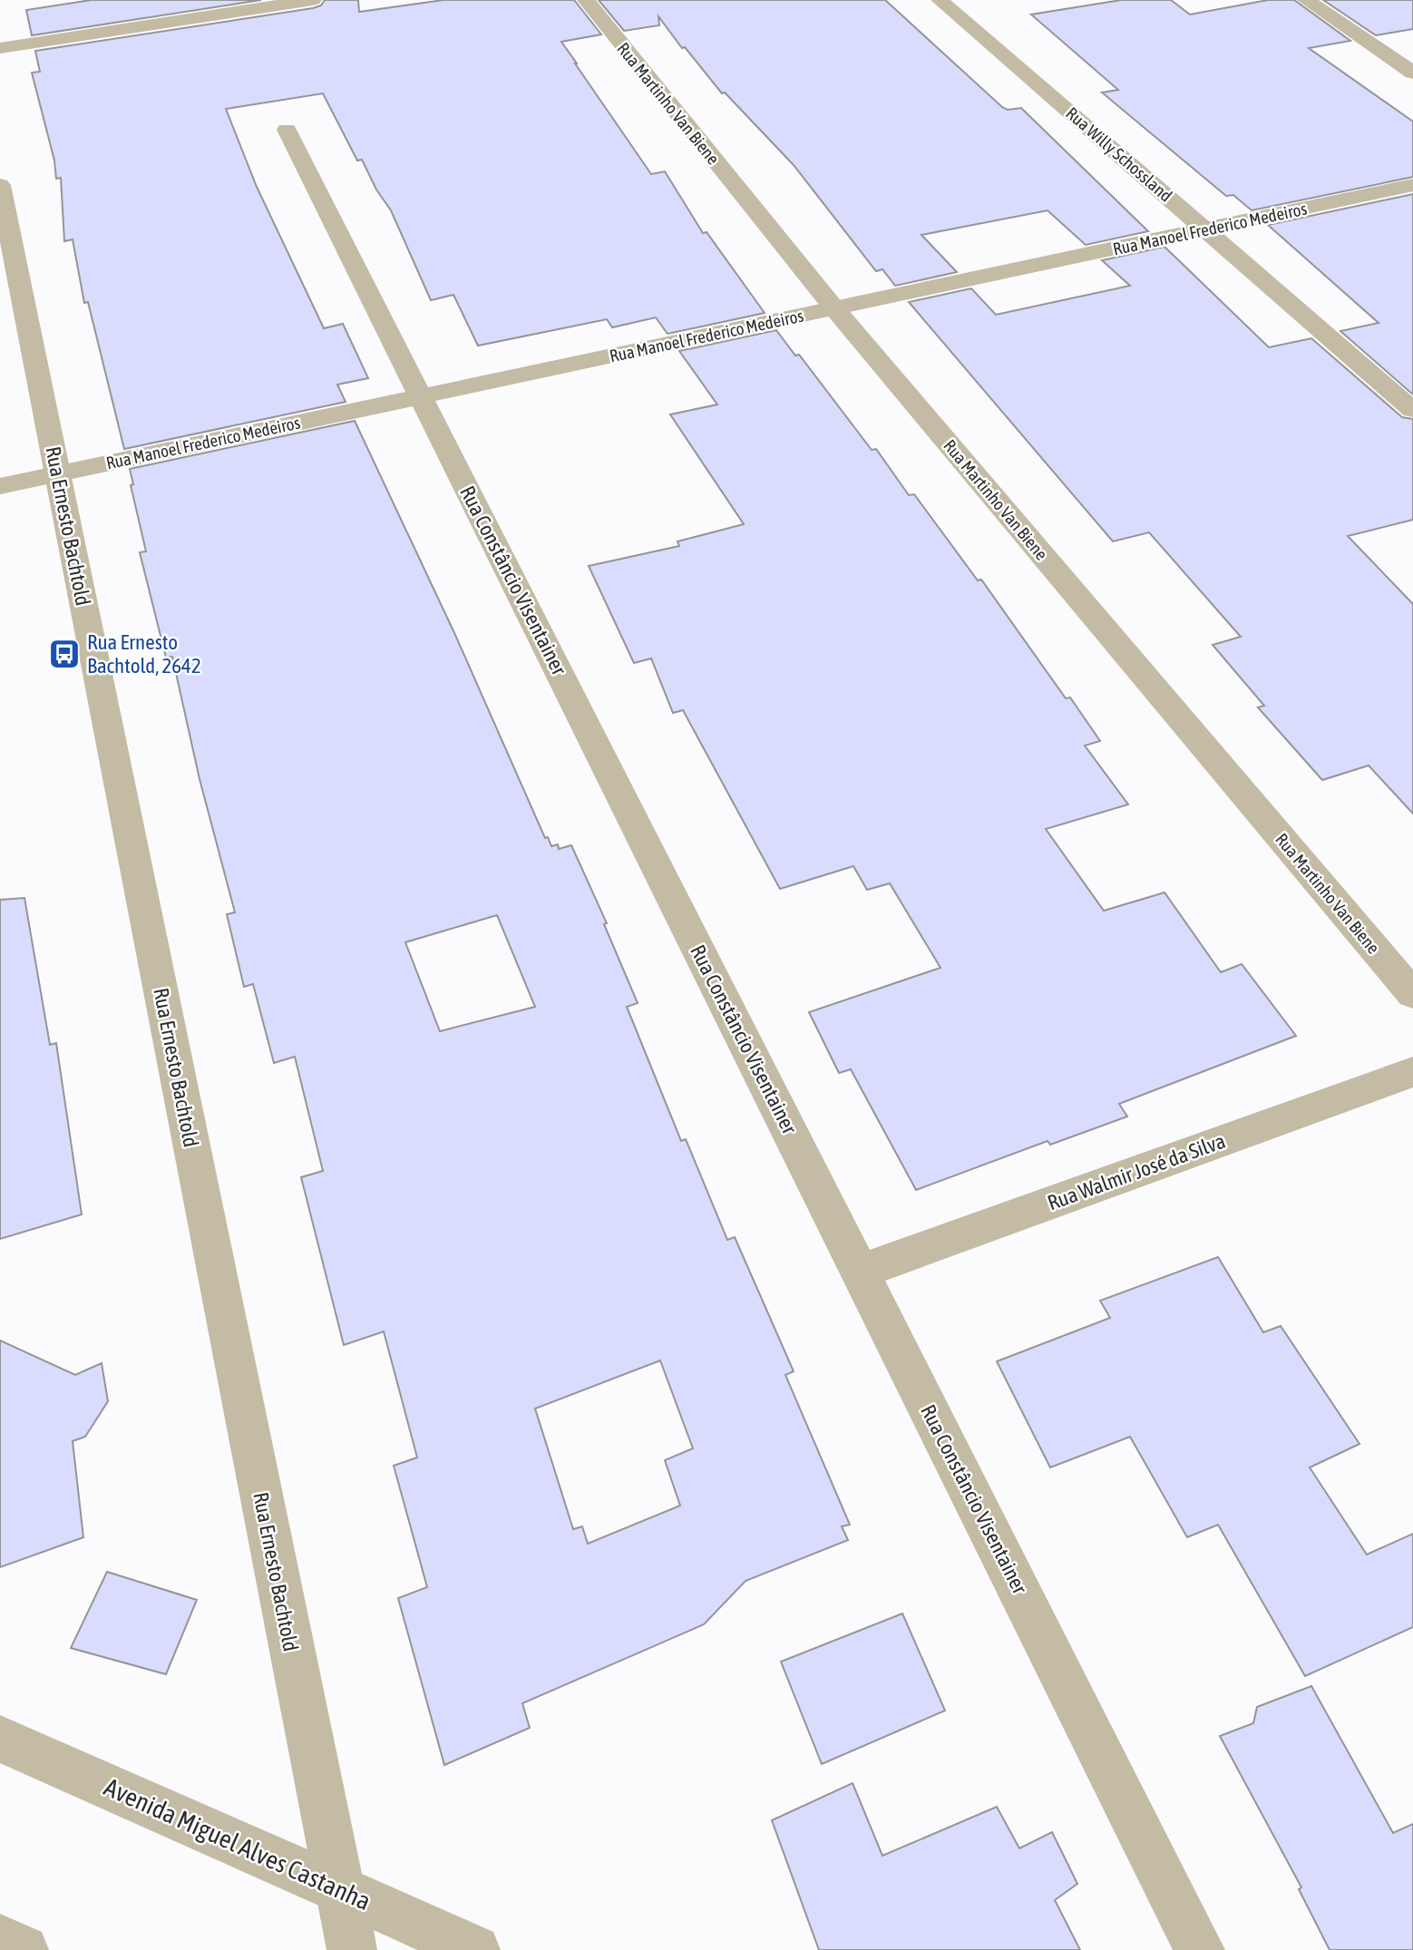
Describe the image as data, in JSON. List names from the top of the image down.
{
  "streets": {
    "street": [
      "Rua Martinho Van Biene",
      "Rua Willy Schossland",
      "Rua Manoel Frederico Medeiros",
      "Rua Ernesto Bachtold",
      "Rua Constâncio Visentainer",
      "Rua Walmir José da Silva",
      "Avenida Miguel Alves Castanha"
    ]
  },
  "crossings": [
    ["Rua Martinho Van Biene", "Rua Manoel Frederico Medeiros"],
    ["Rua Willy Schossland", "Rua Manoel Frederico Medeiros"],
    ["Rua Manoel Frederico Medeiros", "Rua Ernesto Bachtold"],
    ["Rua Manoel Frederico Medeiros", "Rua Constâncio Visentainer"],
    ["Rua Ernesto Bachtold", "Avenida Miguel Alves Castanha"],
    ["Rua Constâncio Visentainer", "Rua Walmir José da Silva"]
  ],
  "places": {
    "bus stop": ["Rua Ernesto Bachtold, 2642"]
  }
}
